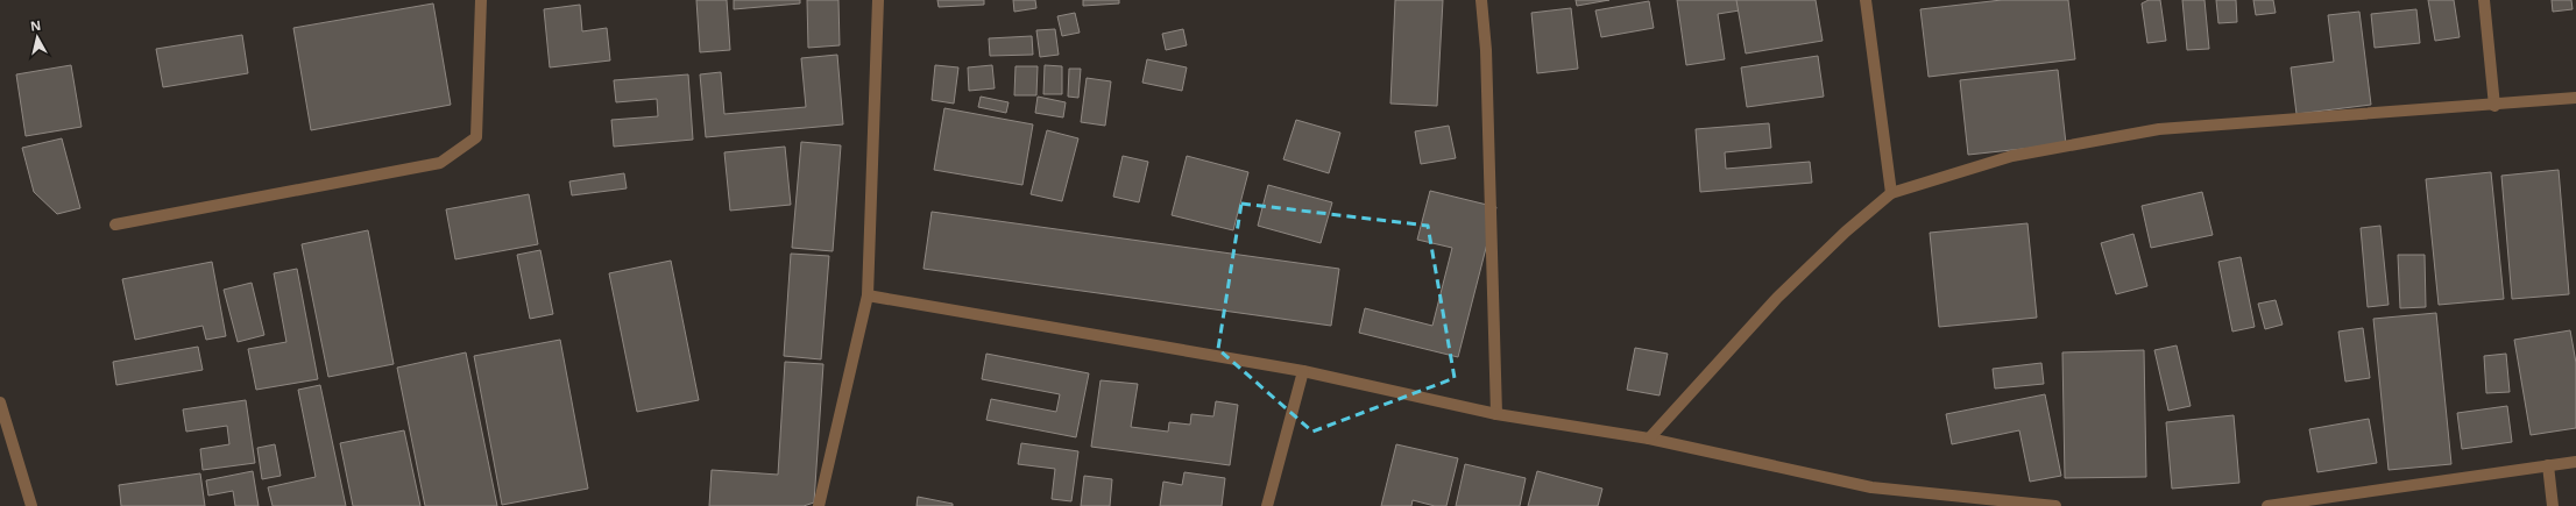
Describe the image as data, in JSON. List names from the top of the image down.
{
  "north": "top"
}
